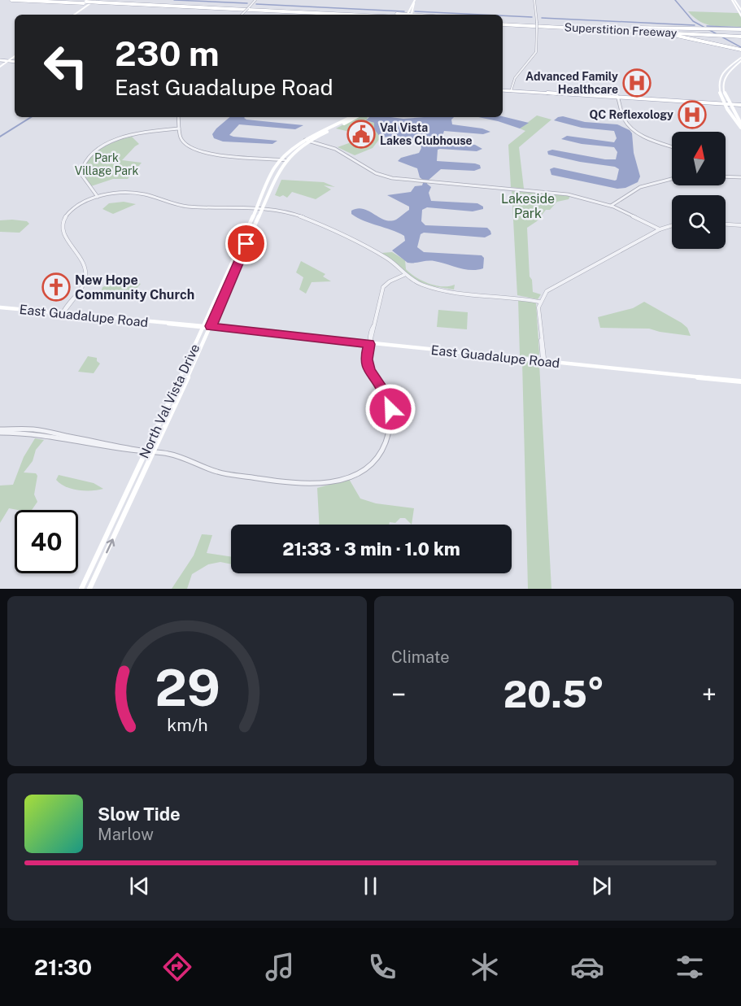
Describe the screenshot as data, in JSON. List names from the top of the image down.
{
  "streets": {
    "highway": ["Superstition Freeway"],
    "main road": ["East Guadalupe Road", "North Val Vista Drive"]
  },
  "crossings": [
    ["East Guadalupe Road", "North Val Vista Drive"]
  ],
  "parks": ["Park Village Park", "Lakeside Park"],
  "places": {
    "hospital": ["Advanced Family Healthcare", "QC Reflexology"],
    "public building": ["Val Vista Lakes Clubhouse"],
    "church": ["New Hope Community Church"]
  },
  "north": "top",
  "page": {
    "turn": ["230 m", "East Guadalupe Road"],
    "limit": "40",
    "trip": "21:33 · 3 min · 1.0 km",
    "tile": "Climate",
    "heat": ["−", "20.5°", "+"],
    "song": ["Slow Tide", "Marlow"],
    "tabs": "21:30",
    "gauge": ["29", "km/h"]
  }
}
